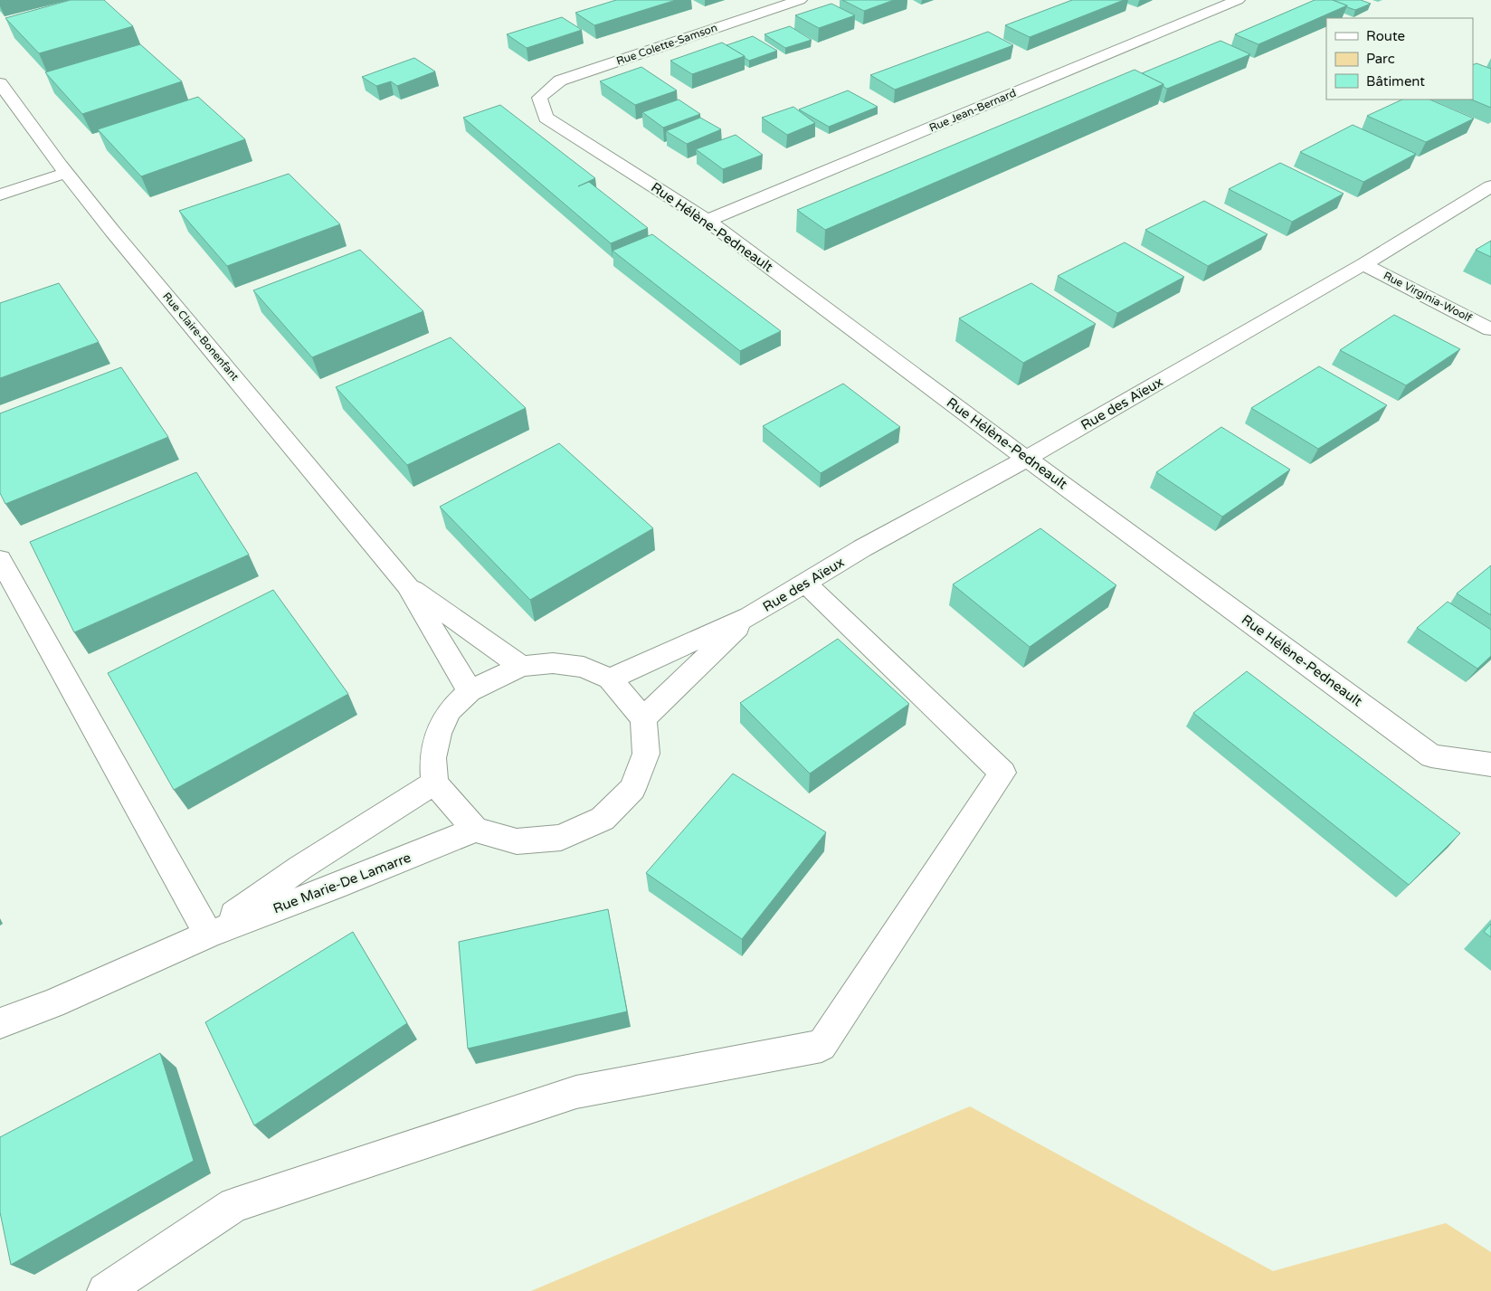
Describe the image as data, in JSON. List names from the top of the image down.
{
  "streets": {
    "street": [
      "Rue Colette-Samson",
      "Rue Jean-Bernard",
      "Rue Hélène-Pedneault",
      "Rue Virginia-Woolf",
      "Rue Claire-Bonenfant",
      "Rue des Aïeux",
      "Rue Marie-De Lamarre"
    ]
  },
  "crossings": [
    ["Rue Colette-Samson", "Rue Hélène-Pedneault"],
    ["Rue Jean-Bernard", "Rue Hélène-Pedneault"],
    ["Rue Hélène-Pedneault", "Rue des Aïeux"],
    ["Rue Virginia-Woolf", "Rue des Aïeux"]
  ],
  "legend": ["Route", "Parc", "Bâtiment"]
}
